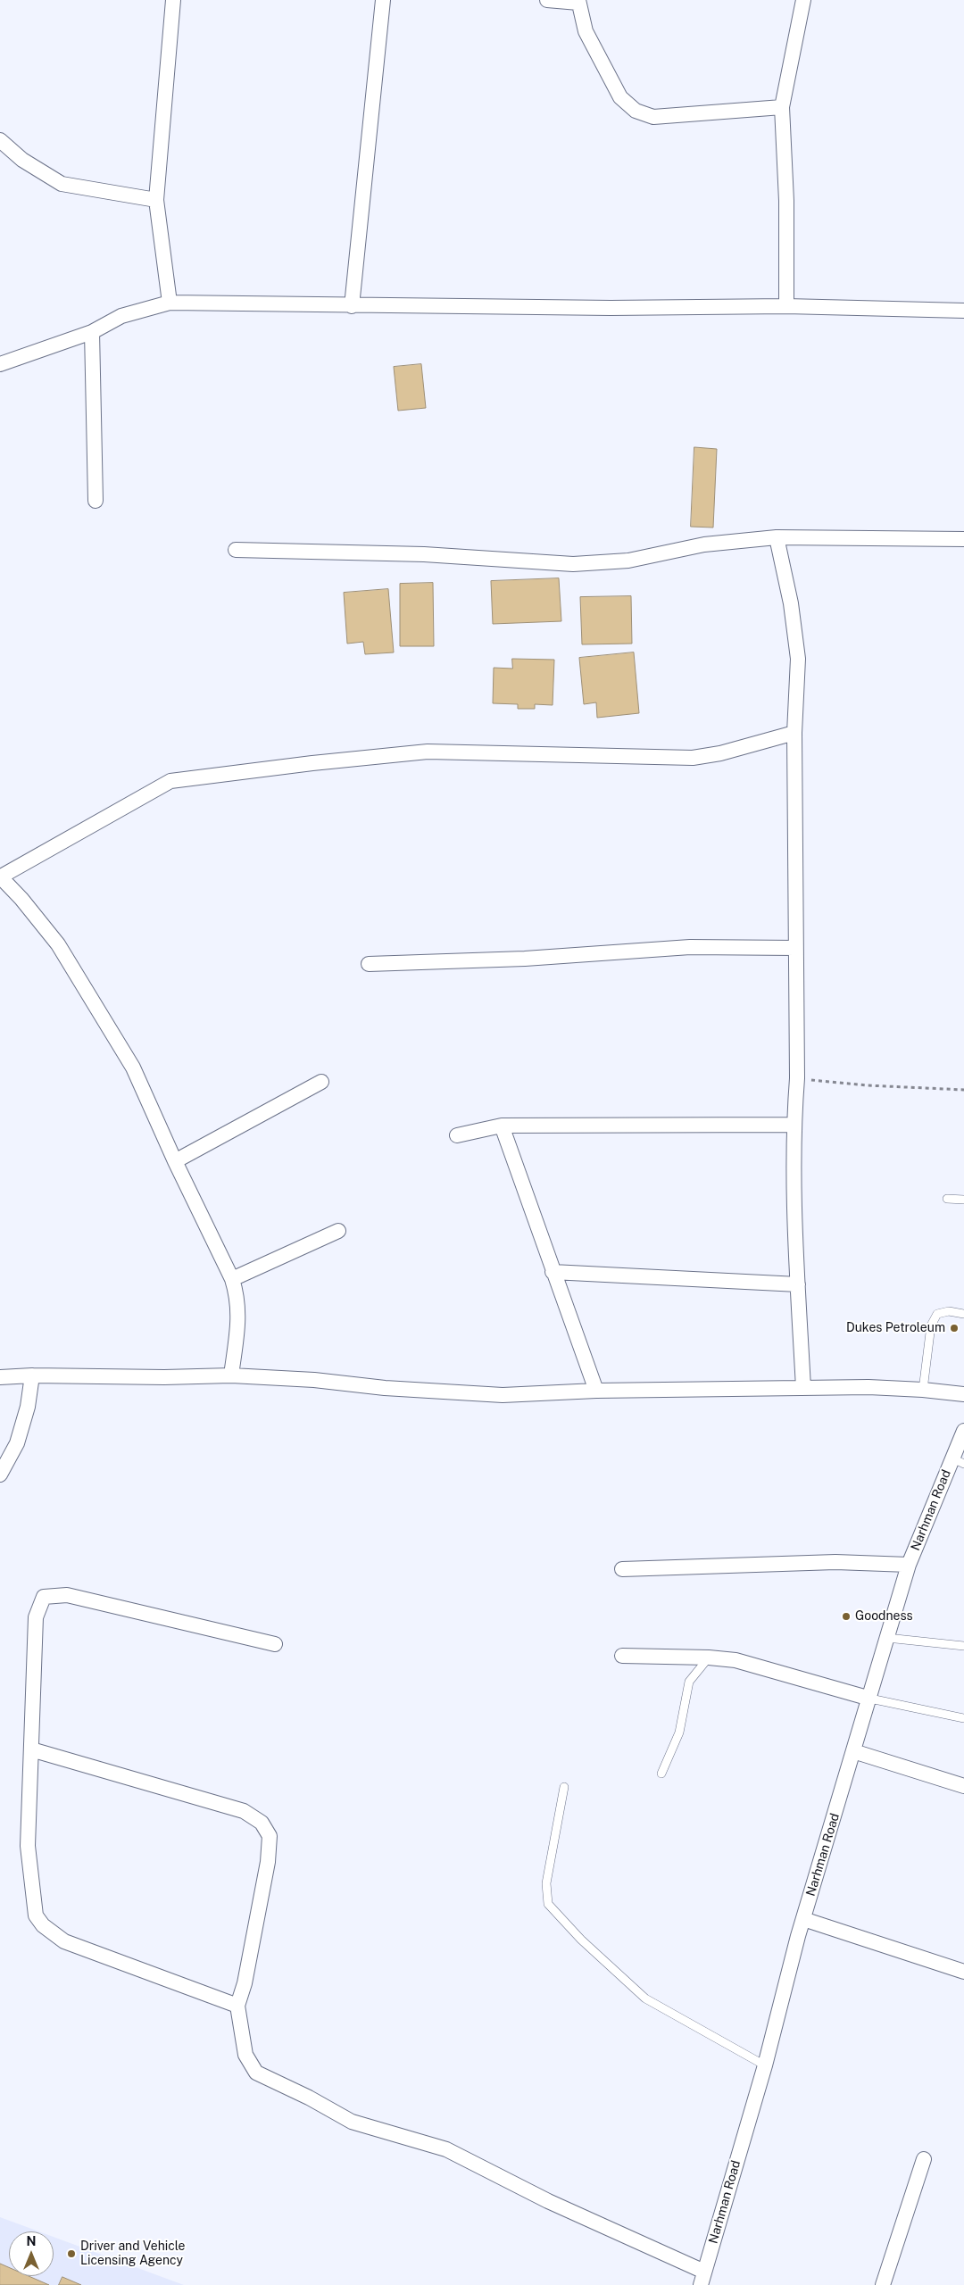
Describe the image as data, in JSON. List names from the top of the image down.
{
  "streets": {
    "street": ["Narhman Road"]
  },
  "places": ["Dukes Petroleum", "Goodness", "Driver and Vehicle Licensing Agency"],
  "north": "top"
}
